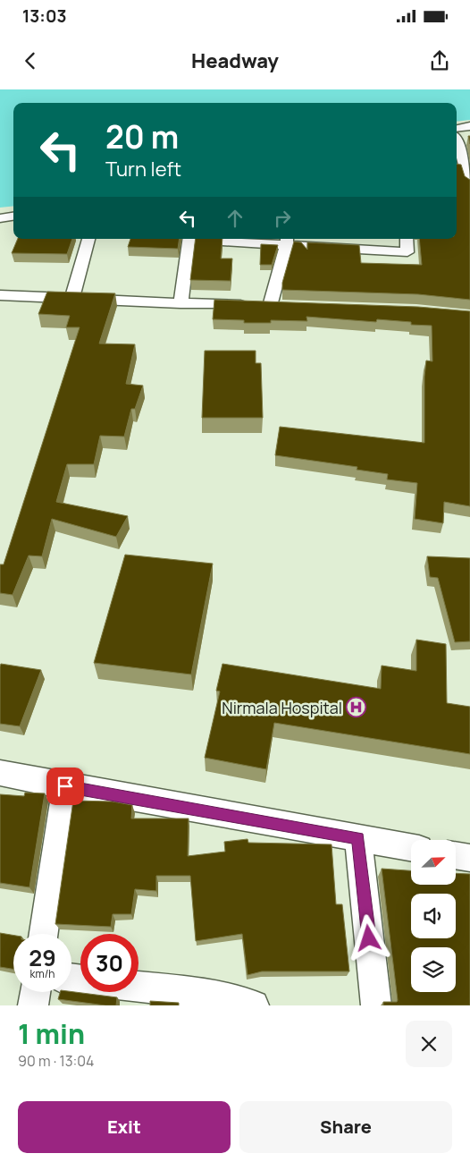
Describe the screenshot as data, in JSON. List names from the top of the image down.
{
  "places": {
    "hospital": ["Nirmala Hospital"]
  },
  "north": "top right",
  "page": {
    "status": "13:03",
    "header": "Headway",
    "turn": ["20 m", "Turn left"],
    "speed": "29 km/h",
    "limit": "30",
    "heading": ["1 min", "90 m · 13:04"],
    "buttons": ["Exit", "Share"]
  }
}
